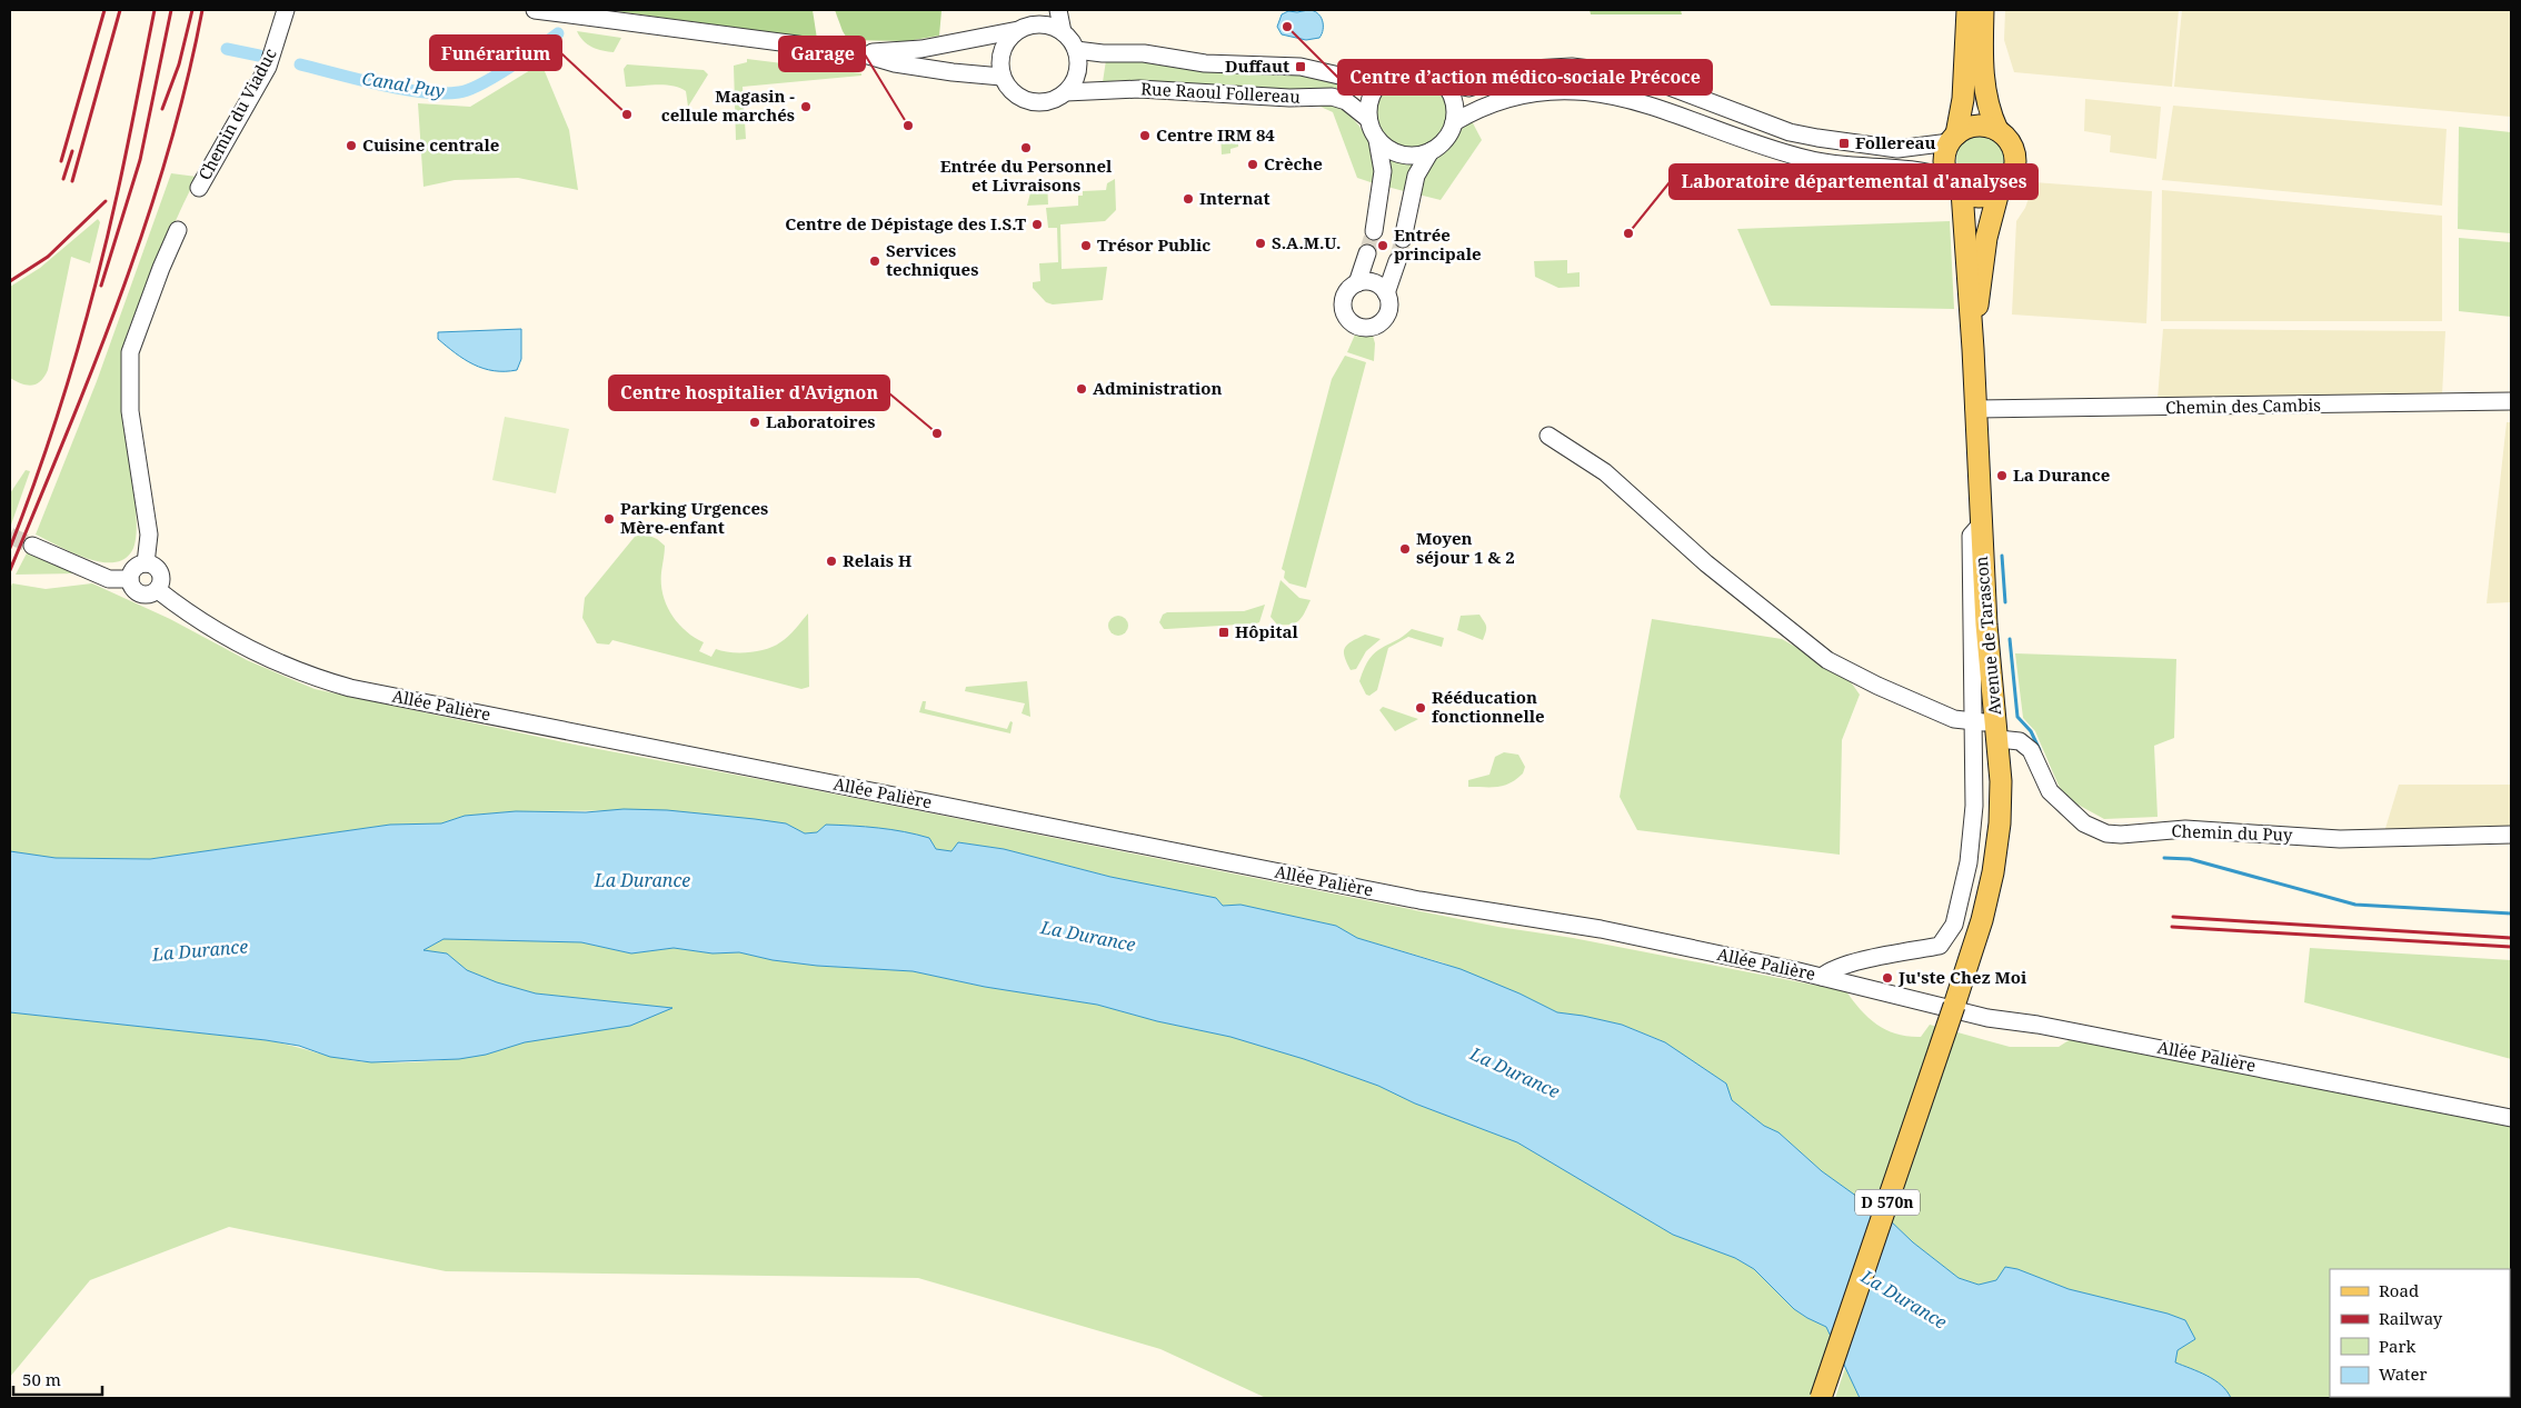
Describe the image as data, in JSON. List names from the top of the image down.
{
  "streets": {
    "main road": ["Avenue de Tarascon", "D 570n"],
    "street": [
      "Rue Raoul Follereau",
      "Chemin du Viaduc",
      "Chemin des Cambis",
      "Allée Palière",
      "Chemin du Puy"
    ]
  },
  "crossings": [
    ["Chemin des Cambis", "Avenue de Tarascon"],
    ["Avenue de Tarascon", "Chemin du Puy"]
  ],
  "water": ["Canal Puy", "La Durance"],
  "places": {
    "other": [
      "Centre d’action médico-sociale Précoce",
      "Magasin - cellule marchés",
      "Funérarium",
      "Garage",
      "Centre IRM 84",
      "Cuisine centrale",
      "Entrée du Personnel et Livraisons",
      "Crèche",
      "Internat",
      "Centre de Dépistage des I.S.T",
      "Laboratoire départemental d'analyses",
      "S.A.M.U.",
      "Trésor Public",
      "Entrée principale",
      "Services techniques",
      "Administration",
      "Laboratoires",
      "Centre hospitalier d'Avignon",
      "La Durance",
      "Parking Urgences Mère-enfant",
      "Moyen séjour 1 & 2",
      "Relais H",
      "Rééducation fonctionnelle",
      "Ju'ste Chez Moi"
    ],
    "transit": ["Duffaut", "Follereau", "Hôpital"]
  },
  "legend": [
    "Road",
    "Railway",
    "Park",
    "Water"
  ],
  "scale_bar": "50 m"
}
